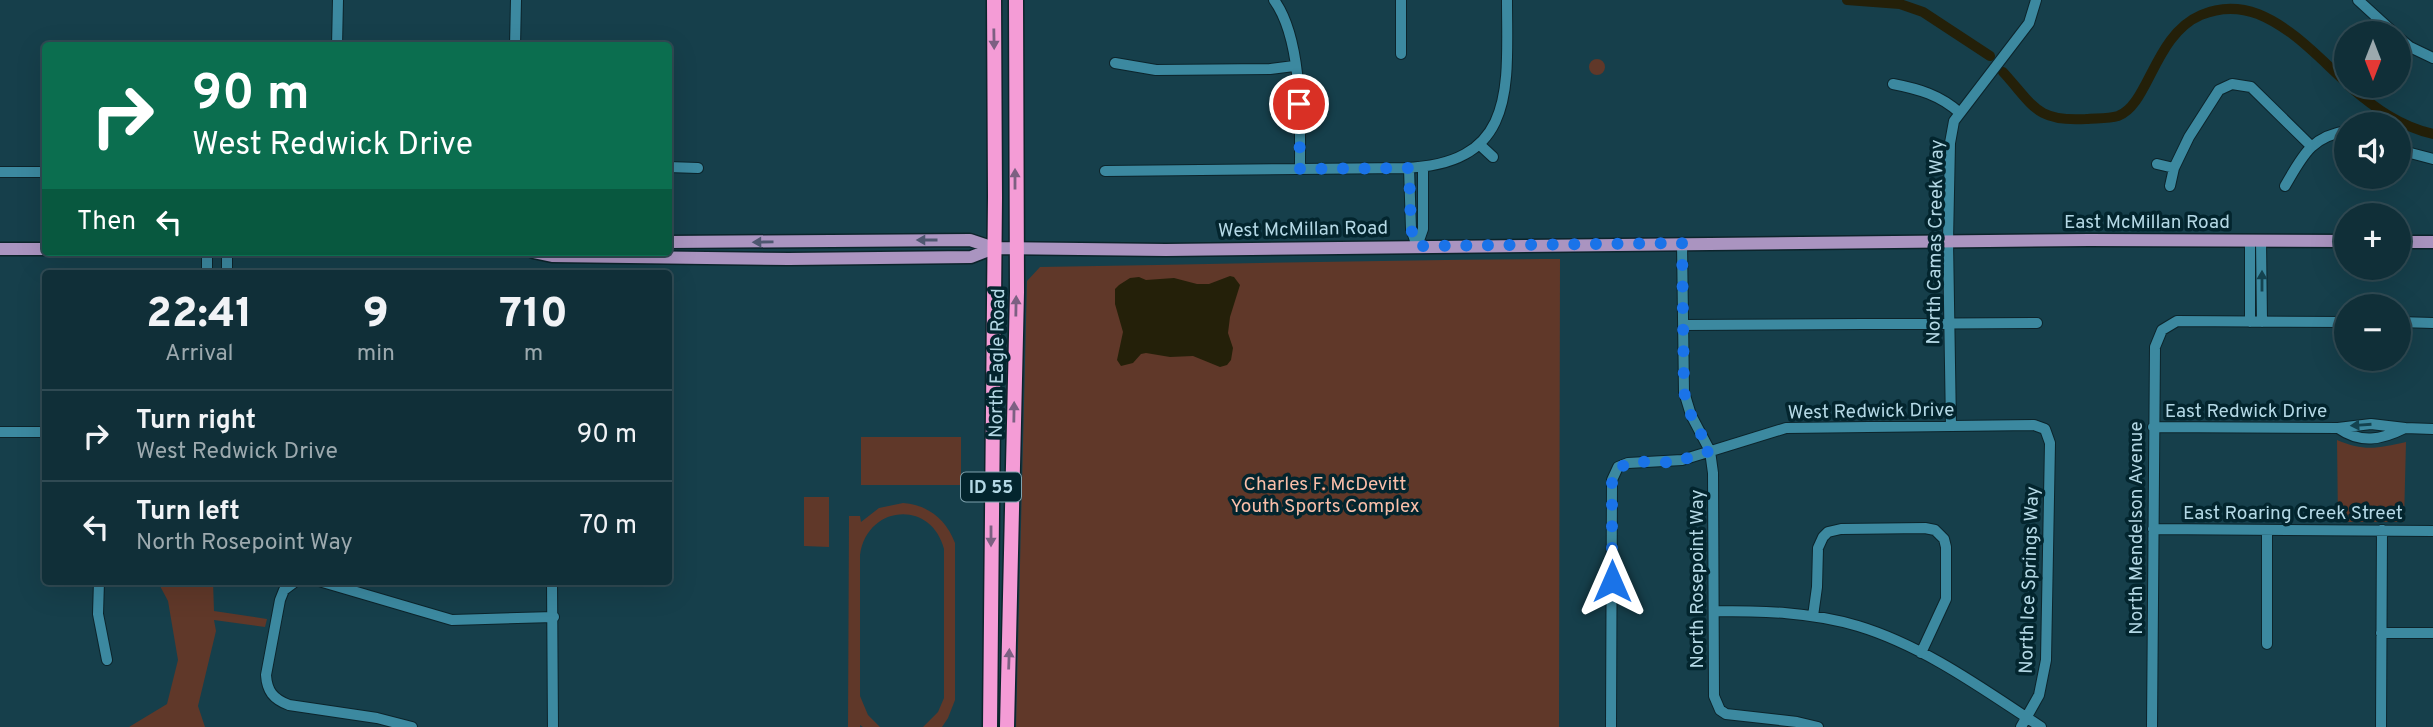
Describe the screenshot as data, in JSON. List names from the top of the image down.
{
  "streets": {
    "highway": ["North Eagle Road", "ID 55"],
    "main road": ["East McMillan Road", "West McMillan Road"],
    "street": [
      "North Camas Creek Way",
      "West Redwick Drive",
      "East Redwick Drive",
      "East Roaring Creek Street",
      "North Mendelson Avenue",
      "North Rosepoint Way",
      "North Ice Springs Way"
    ]
  },
  "crossings": [
    ["East McMillan Road", "West McMillan Road"],
    ["East McMillan Road", "North Camas Creek Way"],
    ["West McMillan Road", "North Camas Creek Way"],
    ["West McMillan Road", "North Eagle Road"],
    ["West McMillan Road", "North Rosepoint Way"],
    ["North Camas Creek Way", "West Redwick Drive"],
    ["West Redwick Drive", "North Rosepoint Way"],
    ["West Redwick Drive", "North Ice Springs Way"],
    ["East Redwick Drive", "North Mendelson Avenue"],
    ["East Roaring Creek Street", "North Mendelson Avenue"]
  ],
  "parks": ["Charles F. McDevitt Youth Sports Complex"],
  "north": "bottom",
  "page": {
    "map_buttons": ["+", "−"],
    "turn": ["90 m", "West Redwick Drive"],
    "then": "Then",
    "eta": [
      "22:41",
      "Arrival",
      "9",
      "min",
      "710",
      "m"
    ],
    "list": [
      {
        "name": "Turn right",
        "note": "West Redwick Drive",
        "value": "90 m"
      },
      {
        "name": "Turn left",
        "note": "North Rosepoint Way",
        "value": "70 m"
      }
    ]
  }
}
